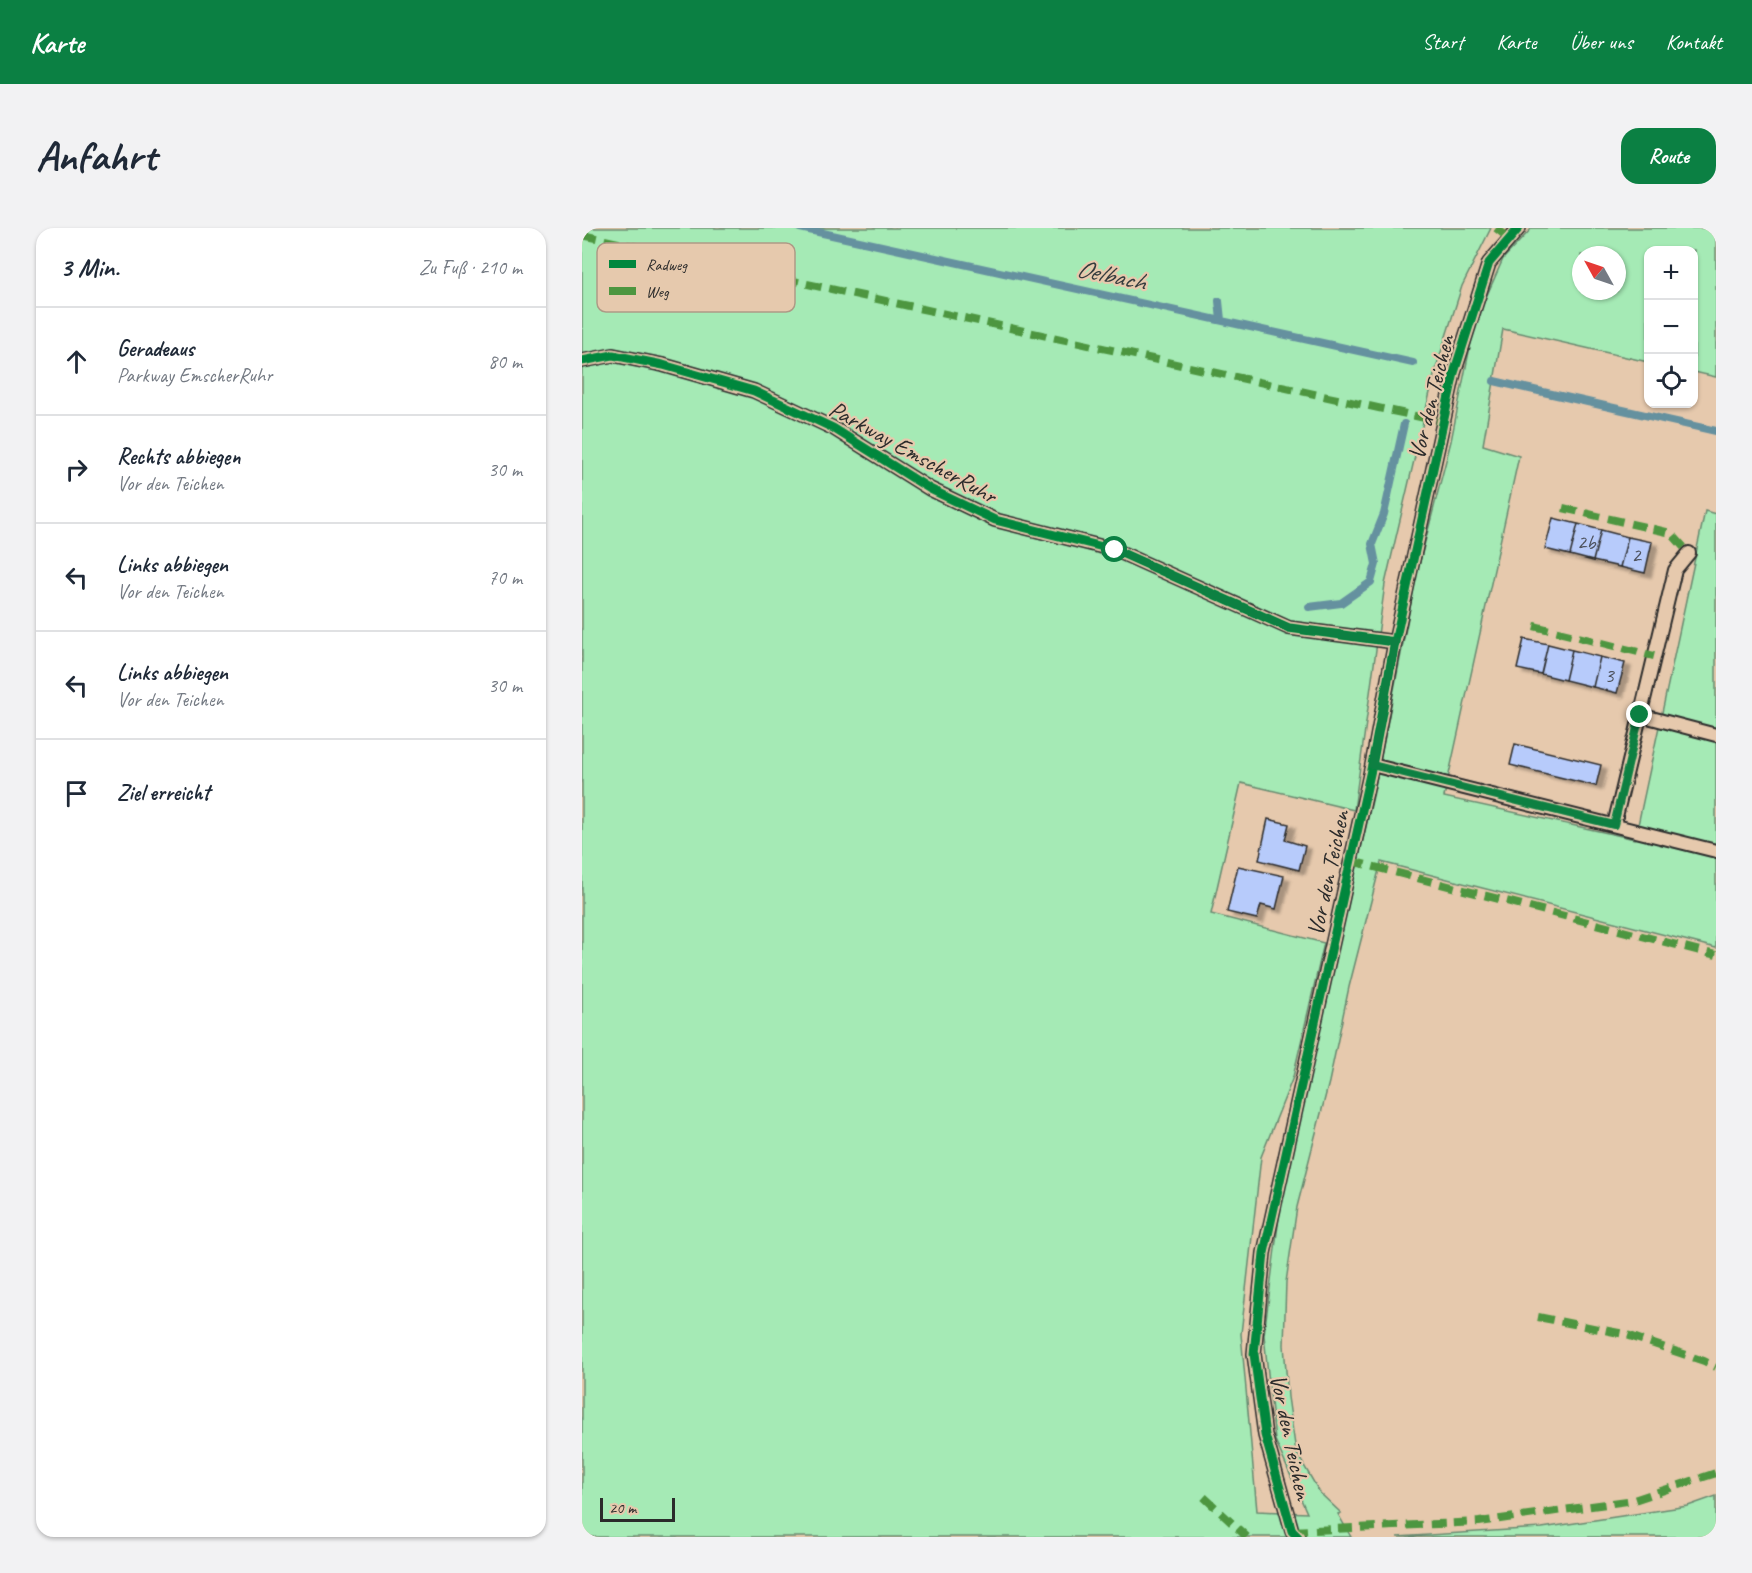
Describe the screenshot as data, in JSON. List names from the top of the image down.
{
  "streets": {
    "lane": ["Vor den Teichen", "Parkway EmscherRuhr"]
  },
  "crossings": [
    ["Vor den Teichen", "Parkway EmscherRuhr"]
  ],
  "water": ["Oelbach"],
  "house_numbers": ["2b", "2", "3"],
  "legend": ["Radweg", "Weg"],
  "scale_bar": "20 m",
  "north": "top left",
  "page": {
    "header": "Karte",
    "nav": [
      "Start",
      "Karte",
      "Über uns",
      "Kontakt"
    ],
    "buttons": "Route",
    "title": "Anfahrt",
    "heading": ["3 Min.", "Zu Fuß · 210 m"],
    "map_buttons": ["+", "−"],
    "list": [
      ["Geradeaus", "Parkway EmscherRuhr", "80 m"],
      ["Rechts abbiegen", "Vor den Teichen", "30 m"],
      ["Links abbiegen", "Vor den Teichen", "70 m"],
      ["Links abbiegen", "Vor den Teichen", "30 m"],
      "Ziel erreicht"
    ],
    "scale": "20 m"
  }
}
